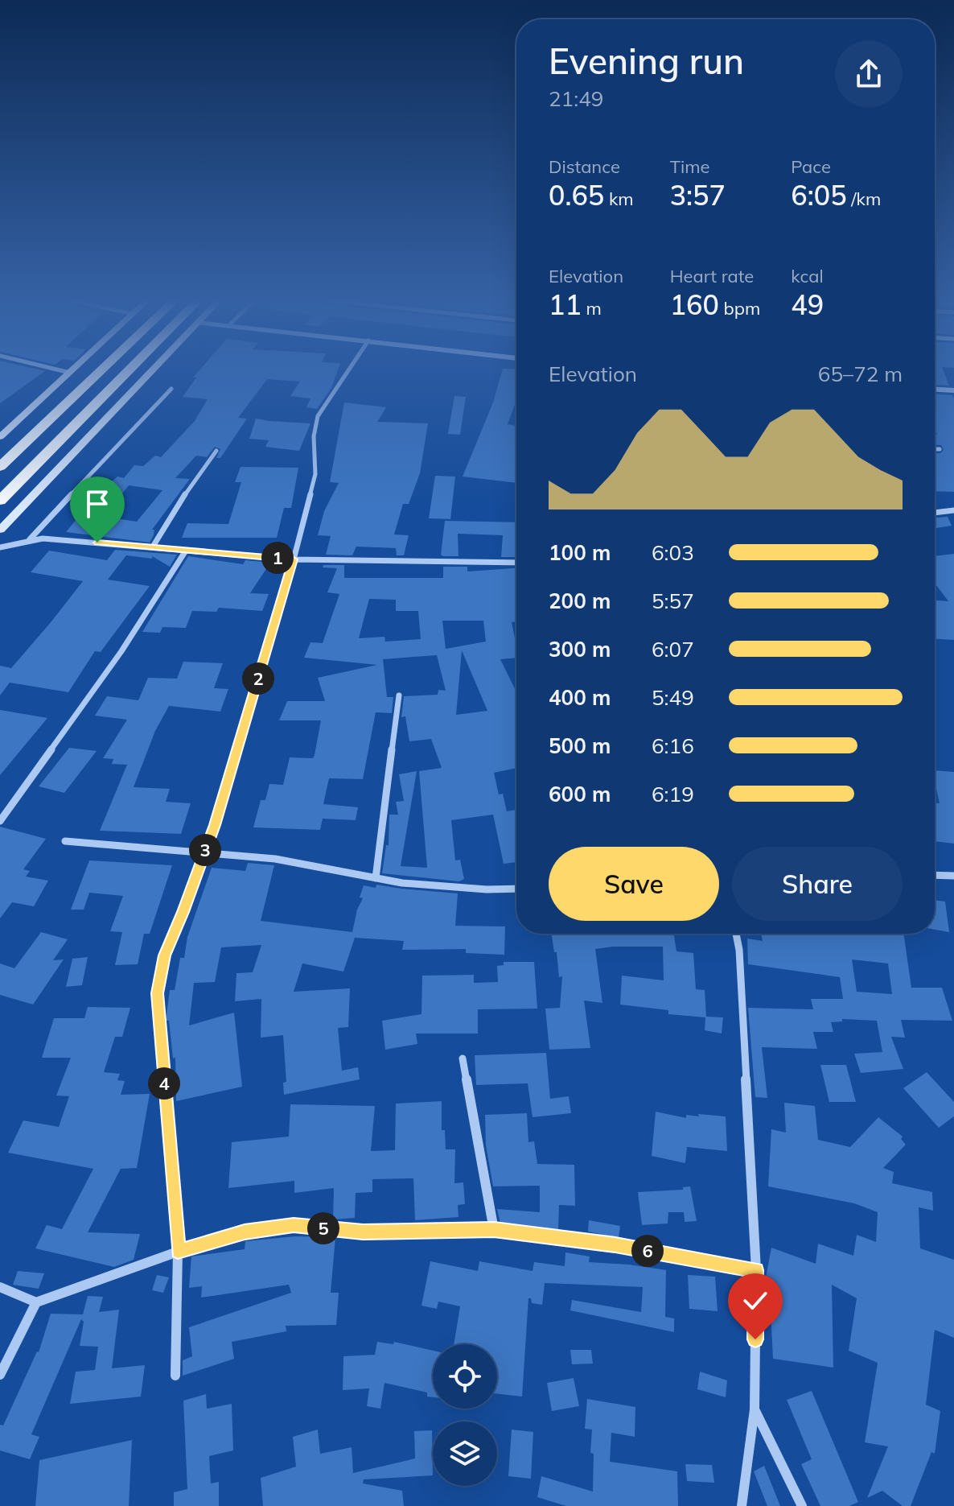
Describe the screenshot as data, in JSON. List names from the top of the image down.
{
  "page": {
    "heading": ["Evening run", "21:49"],
    "stats": [
      ["Distance", "0.65 km"],
      ["Time", "3:57"],
      ["Pace", "6:05 /km"],
      ["Elevation", "11 m"],
      ["Heart rate", "160 bpm"],
      ["kcal", "49"]
    ],
    "chart": ["Elevation", "65–72 m"],
    "list": [
      {
        "name": "100 m",
        "note": "6:03"
      },
      {
        "name": "200 m",
        "note": "5:57"
      },
      {
        "name": "300 m",
        "note": "6:07"
      },
      {
        "name": "400 m",
        "note": "5:49"
      },
      {
        "name": "500 m",
        "note": "6:16"
      },
      {
        "name": "600 m",
        "note": "6:19"
      }
    ],
    "pins": [
      "1",
      "2",
      "3",
      "4",
      "5",
      "6"
    ],
    "buttons": ["Save", "Share"]
  }
}
